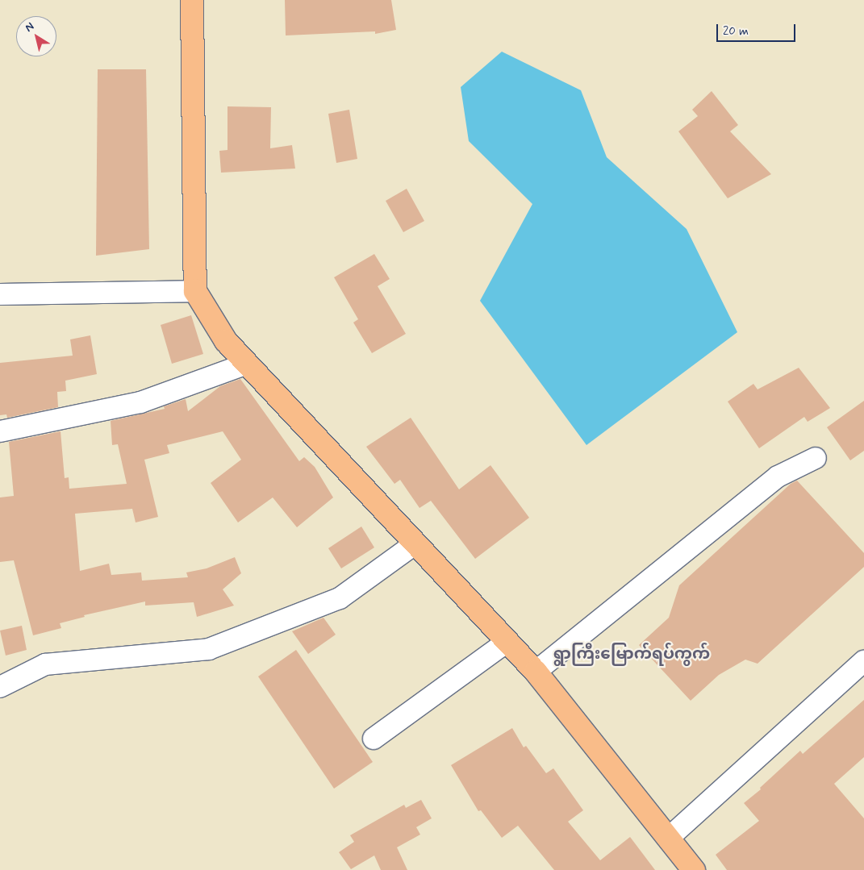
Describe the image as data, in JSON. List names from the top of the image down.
{
  "districts": ["ရွာကြီးမြောက်ရပ်ကွက်"],
  "scale_bar": "20 m",
  "north": "top left"
}
